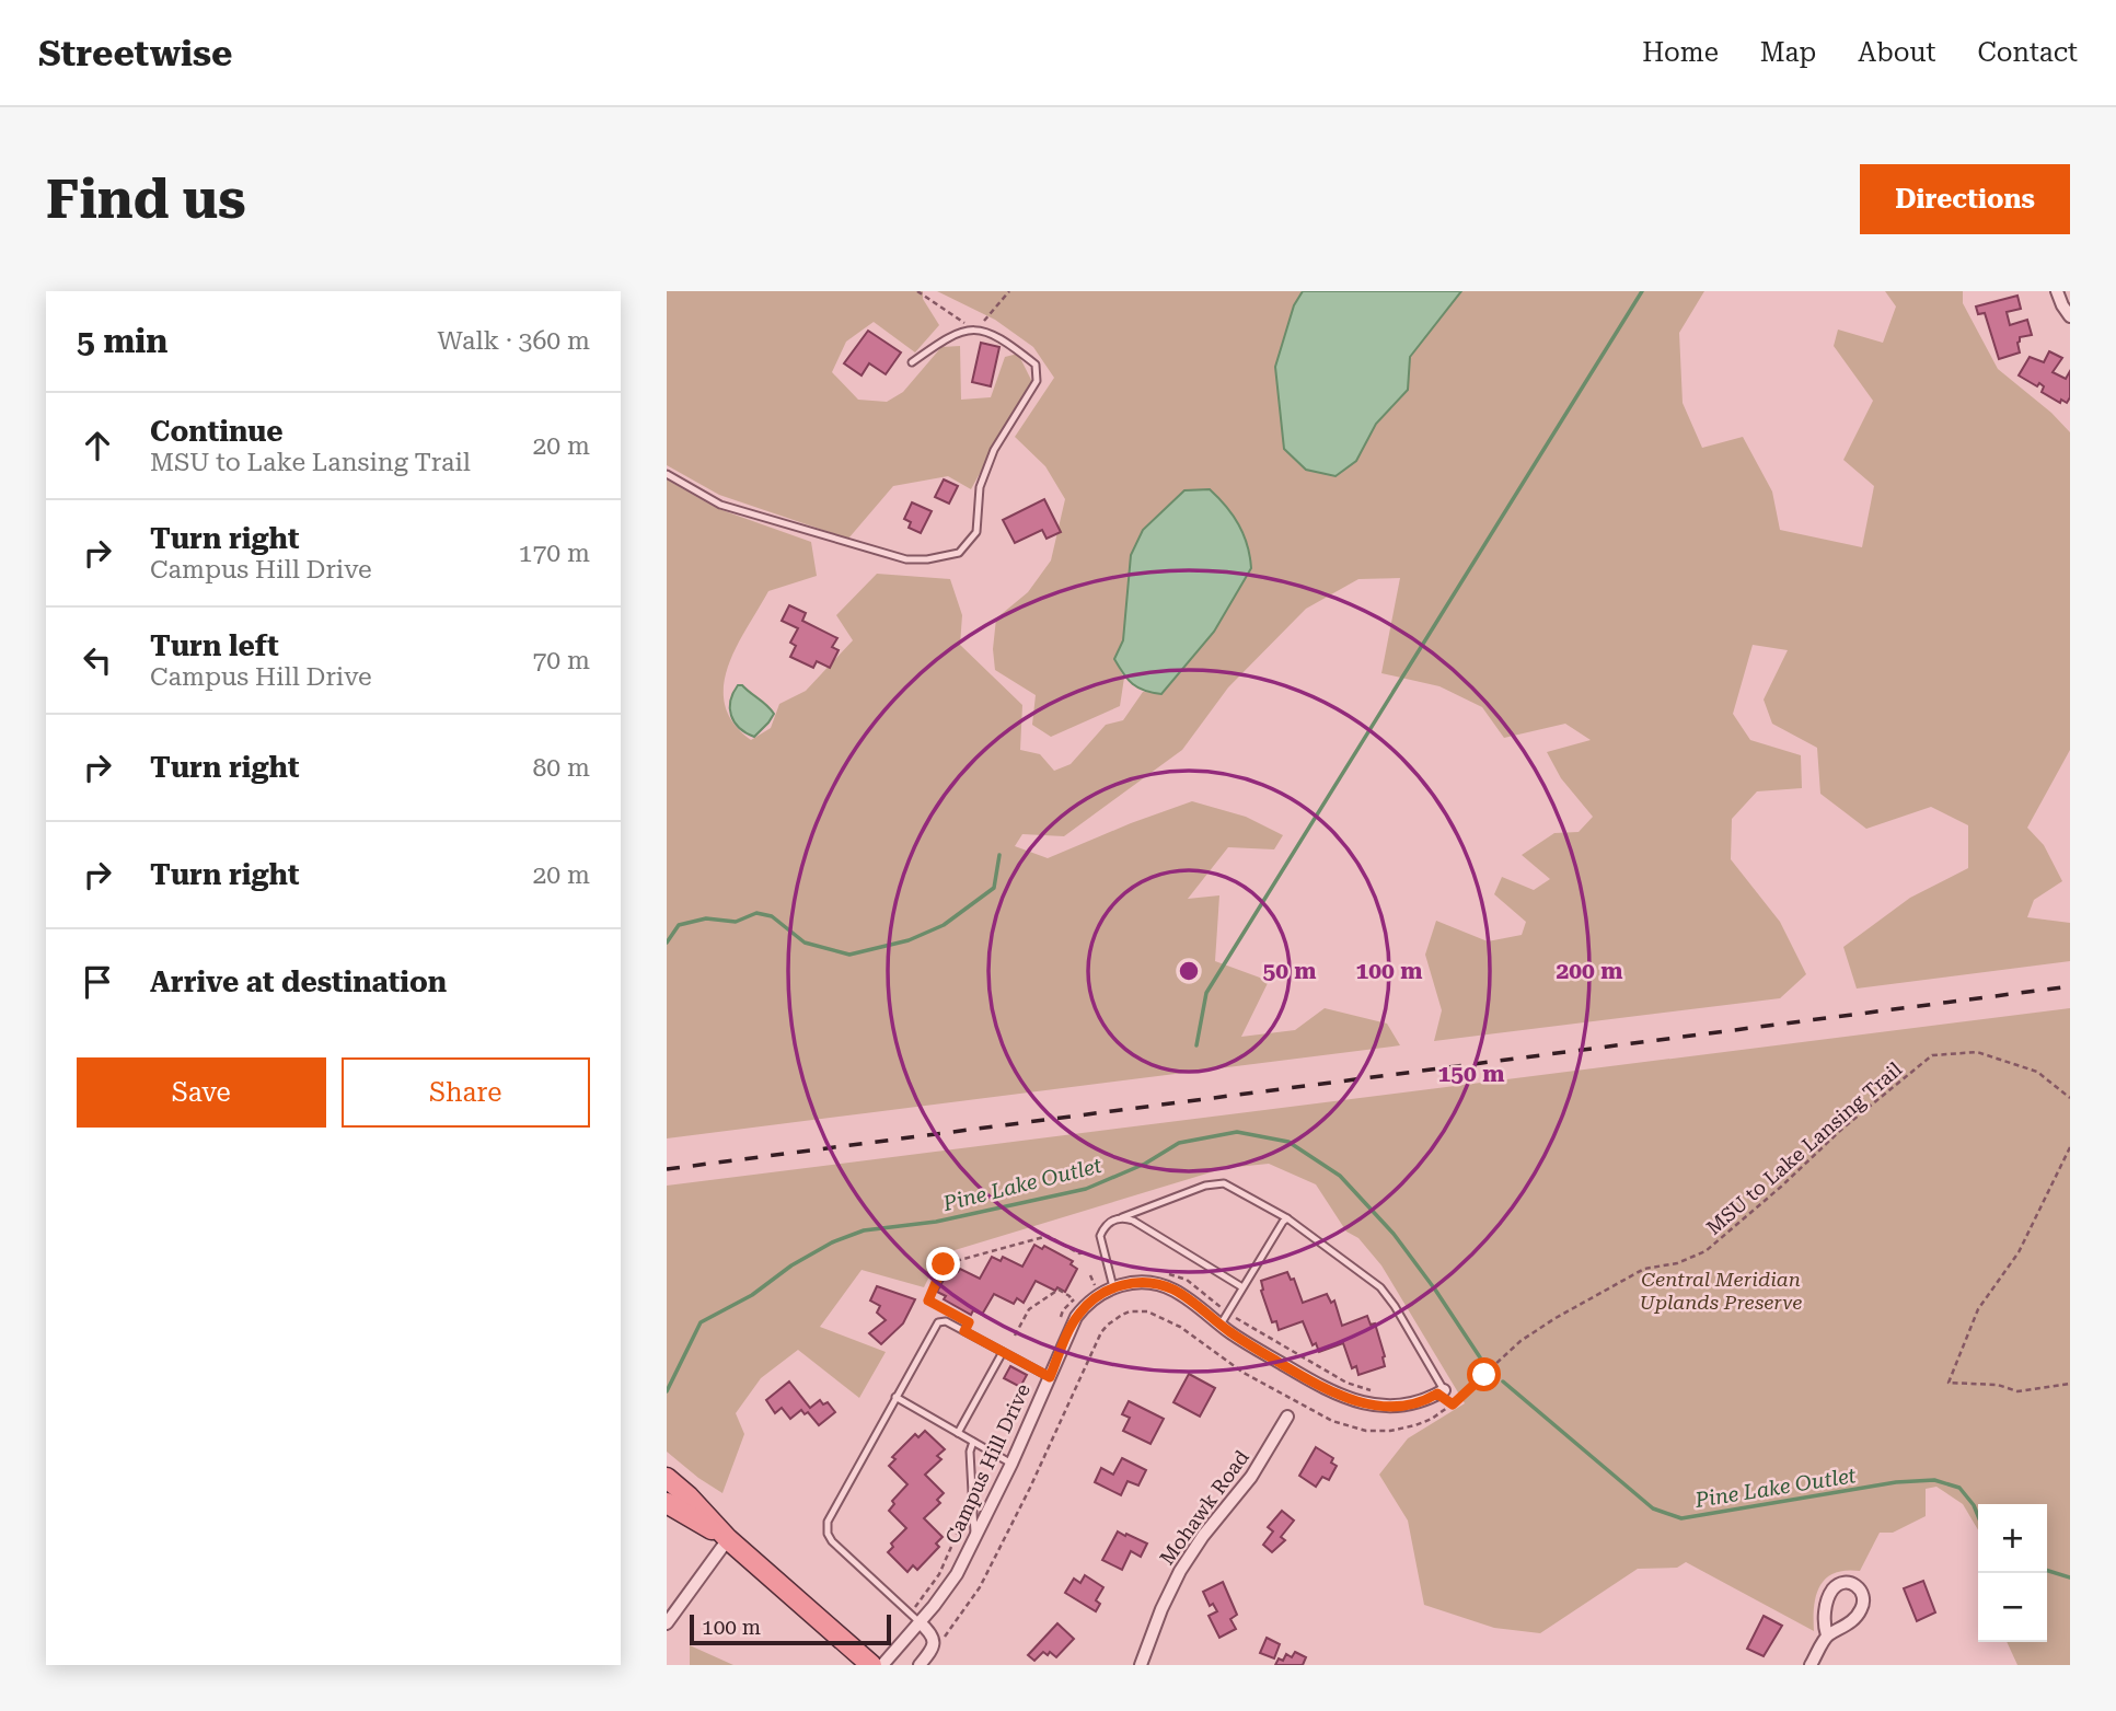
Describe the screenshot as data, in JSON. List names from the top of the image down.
{
  "streets": {
    "street": ["Campus Hill Drive", "Mohawk Road"],
    "path": ["MSU to Lake Lansing Trail"]
  },
  "water": ["Pine Lake Outlet"],
  "parks": ["Central Meridian Uplands Preserve"],
  "scale_bar": "100 m",
  "page": {
    "header": "Streetwise",
    "nav": [
      "Home",
      "Map",
      "About",
      "Contact"
    ],
    "buttons": [
      "Directions",
      ["Save", "Share"]
    ],
    "title": "Find us",
    "heading": ["5 min", "Walk · 360 m"],
    "list": [
      ["Continue", "MSU to Lake Lansing Trail", "20 m"],
      ["Turn right", "Campus Hill Drive", "170 m"],
      ["Turn left", "Campus Hill Drive", "70 m"],
      ["Turn right", "80 m"],
      ["Turn right", "20 m"],
      "Arrive at destination"
    ],
    "map_buttons": ["+", "−"],
    "scale": "100 m"
  },
  "rings": [
    "50 m",
    "100 m",
    "200 m",
    "150 m"
  ]
}
